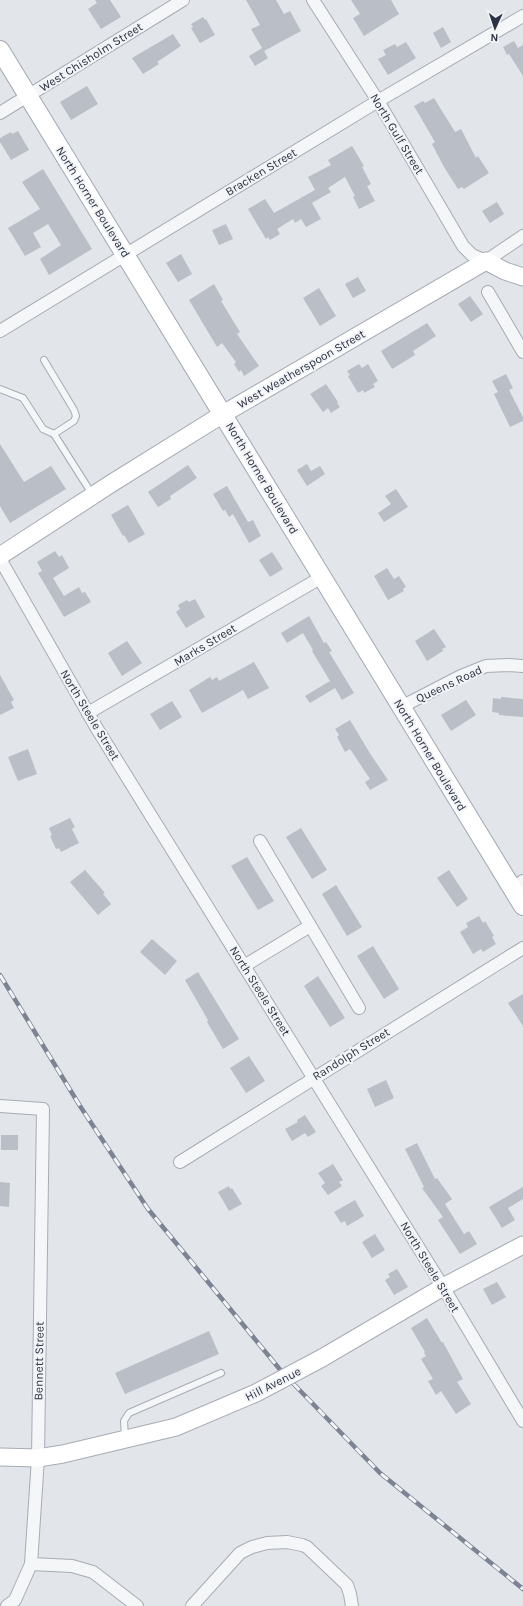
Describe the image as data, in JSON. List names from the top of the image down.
{
  "streets": {
    "main road": ["North Horner Boulevard"],
    "street": [
      "West Chisholm Street",
      "North Gulf Street",
      "Bracken Street",
      "West Weatherspoon Street",
      "Marks Street",
      "Queens Road",
      "North Steele Street",
      "Randolph Street",
      "Bennett Street",
      "Hill Avenue"
    ]
  },
  "crossings": [
    ["West Chisholm Street", "North Horner Boulevard"],
    ["North Gulf Street", "Bracken Street"],
    ["North Gulf Street", "West Weatherspoon Street"],
    ["Bracken Street", "North Horner Boulevard"],
    ["North Horner Boulevard", "West Weatherspoon Street"],
    ["North Horner Boulevard", "Marks Street"],
    ["North Horner Boulevard", "Queens Road"],
    ["Marks Street", "North Steele Street"],
    ["North Steele Street", "Randolph Street"],
    ["North Steele Street", "Hill Avenue"],
    ["Bennett Street", "Hill Avenue"]
  ],
  "north": "bottom"
}
